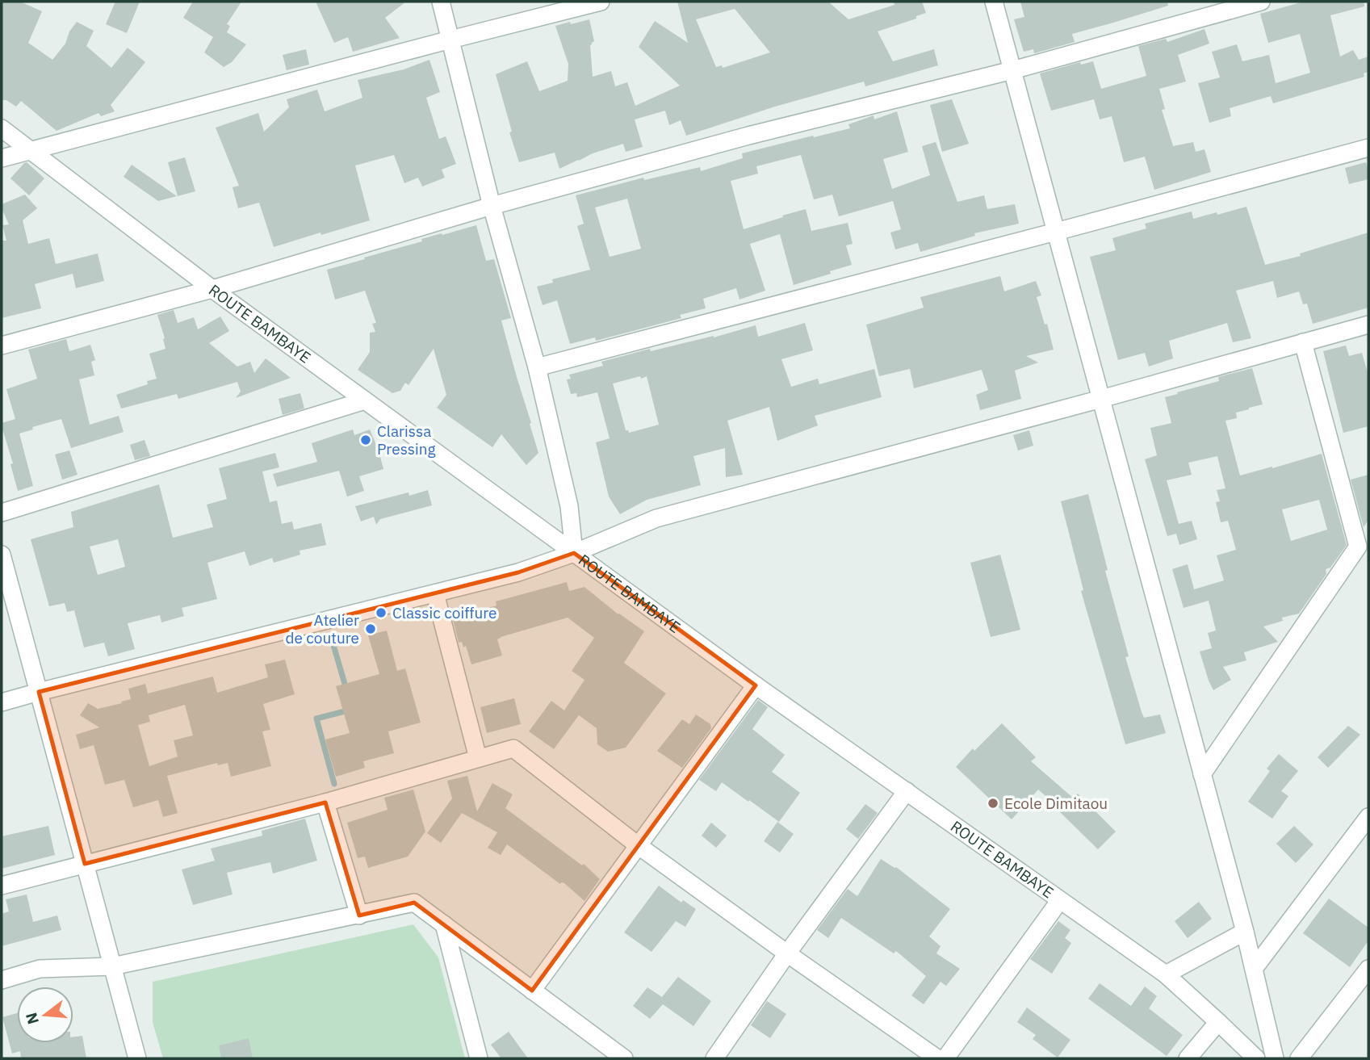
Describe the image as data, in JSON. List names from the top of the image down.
{
  "streets": {
    "street": ["ROUTE BAMBAYE"]
  },
  "places": [
    "Clarissa Pressing",
    "Classic coiffure",
    "Atelier de couture",
    "Ecole Dimitaou"
  ],
  "north": "left"
}
